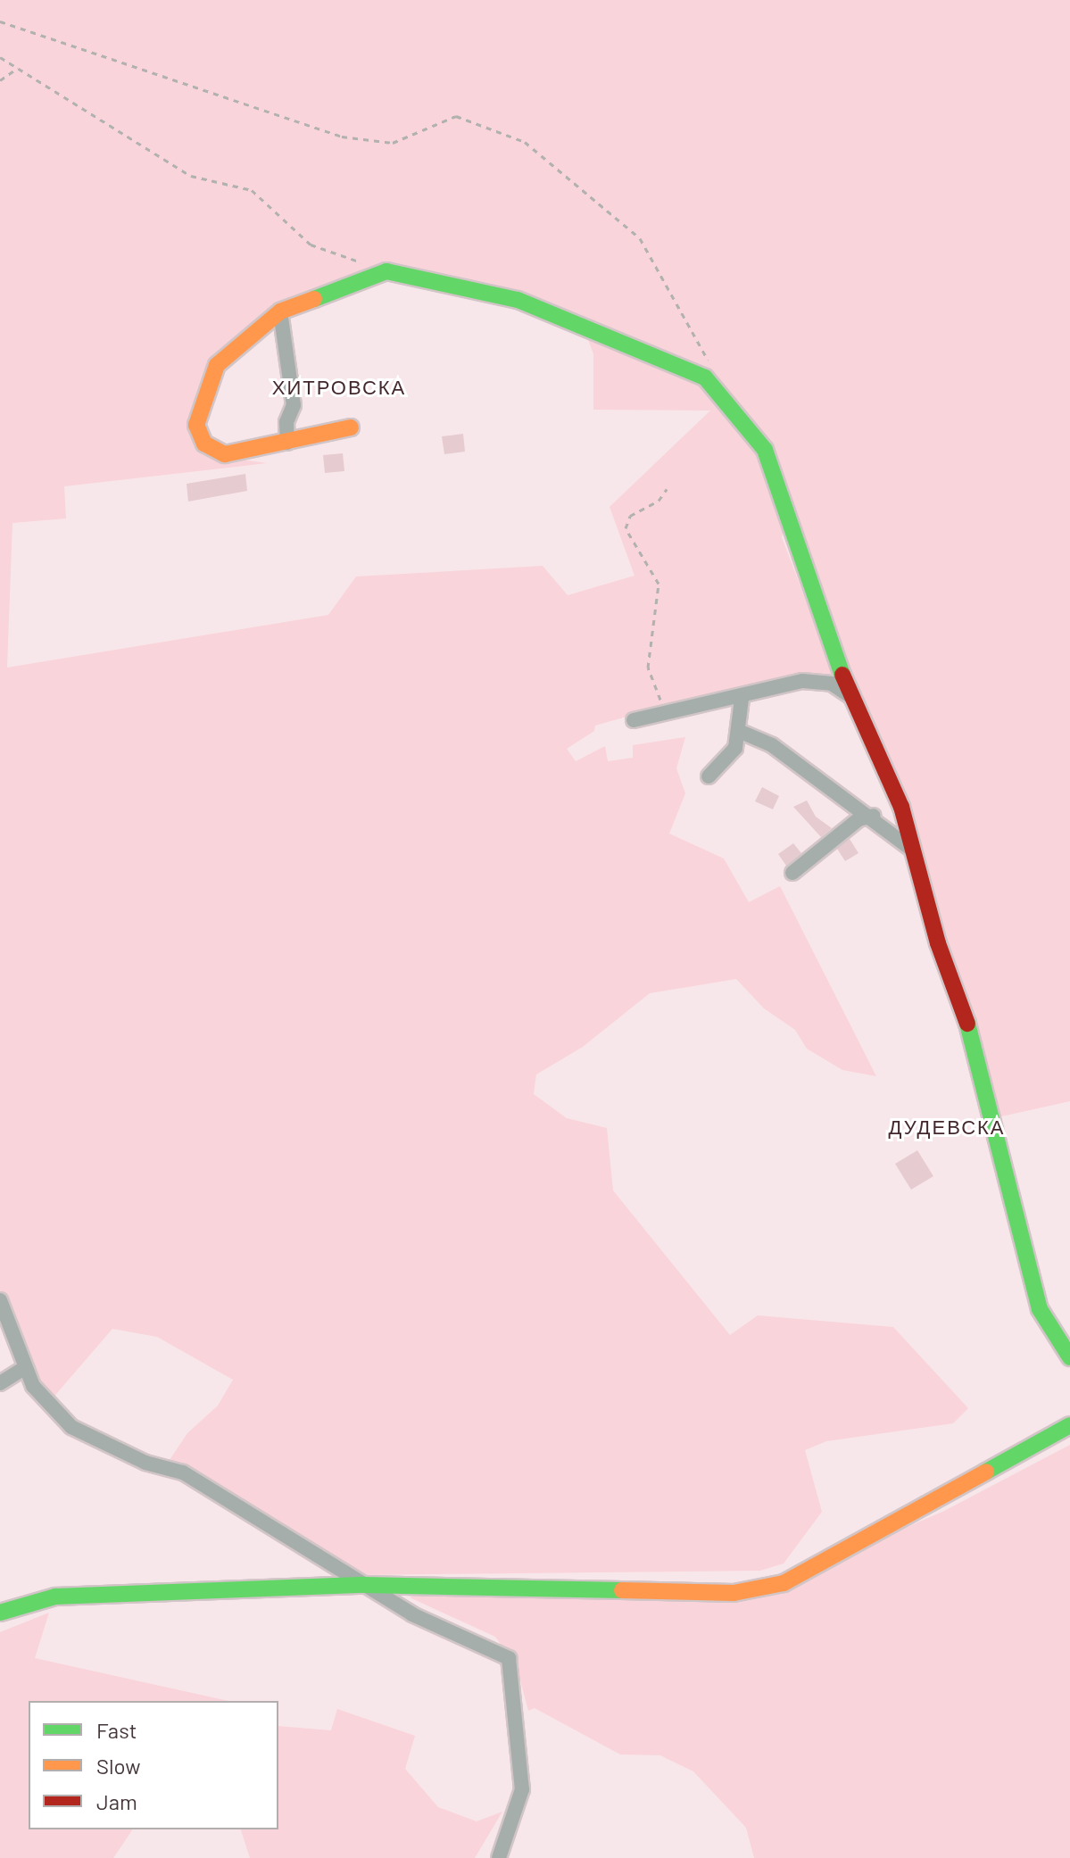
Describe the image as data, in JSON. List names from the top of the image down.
{
  "districts": ["ХИТРОВСКА", "ДУДЕВСКА"],
  "legend": ["Fast", "Slow", "Jam"]
}
